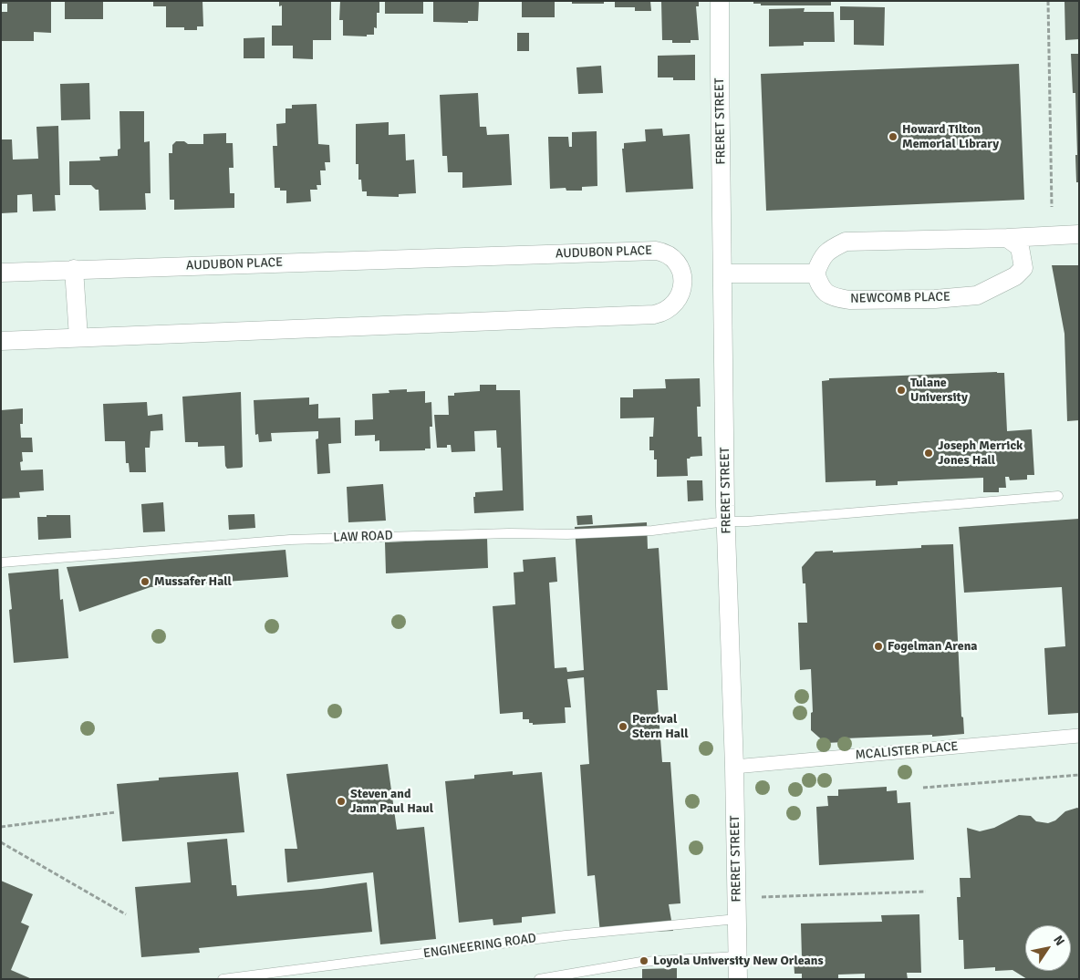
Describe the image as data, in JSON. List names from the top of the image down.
{
  "streets": {
    "street": [
      "FRERET STREET",
      "AUDUBON PLACE",
      "NEWCOMB PLACE",
      "MCALISTER PLACE"
    ],
    "lane": ["LAW ROAD", "ENGINEERING ROAD"]
  },
  "crossings": [
    ["FRERET STREET", "LAW ROAD"],
    ["FRERET STREET", "MCALISTER PLACE"],
    ["FRERET STREET", "ENGINEERING ROAD"]
  ],
  "places": [
    "Howard Tilton Memorial Library",
    "Tulane University",
    "Joseph Merrick Jones Hall",
    "Mussafer Hall",
    "Fogelman Arena",
    "Percival Stern Hall",
    "Steven and Jann Paul Haul",
    "Loyola University New Orleans"
  ],
  "north": "top right"
}
